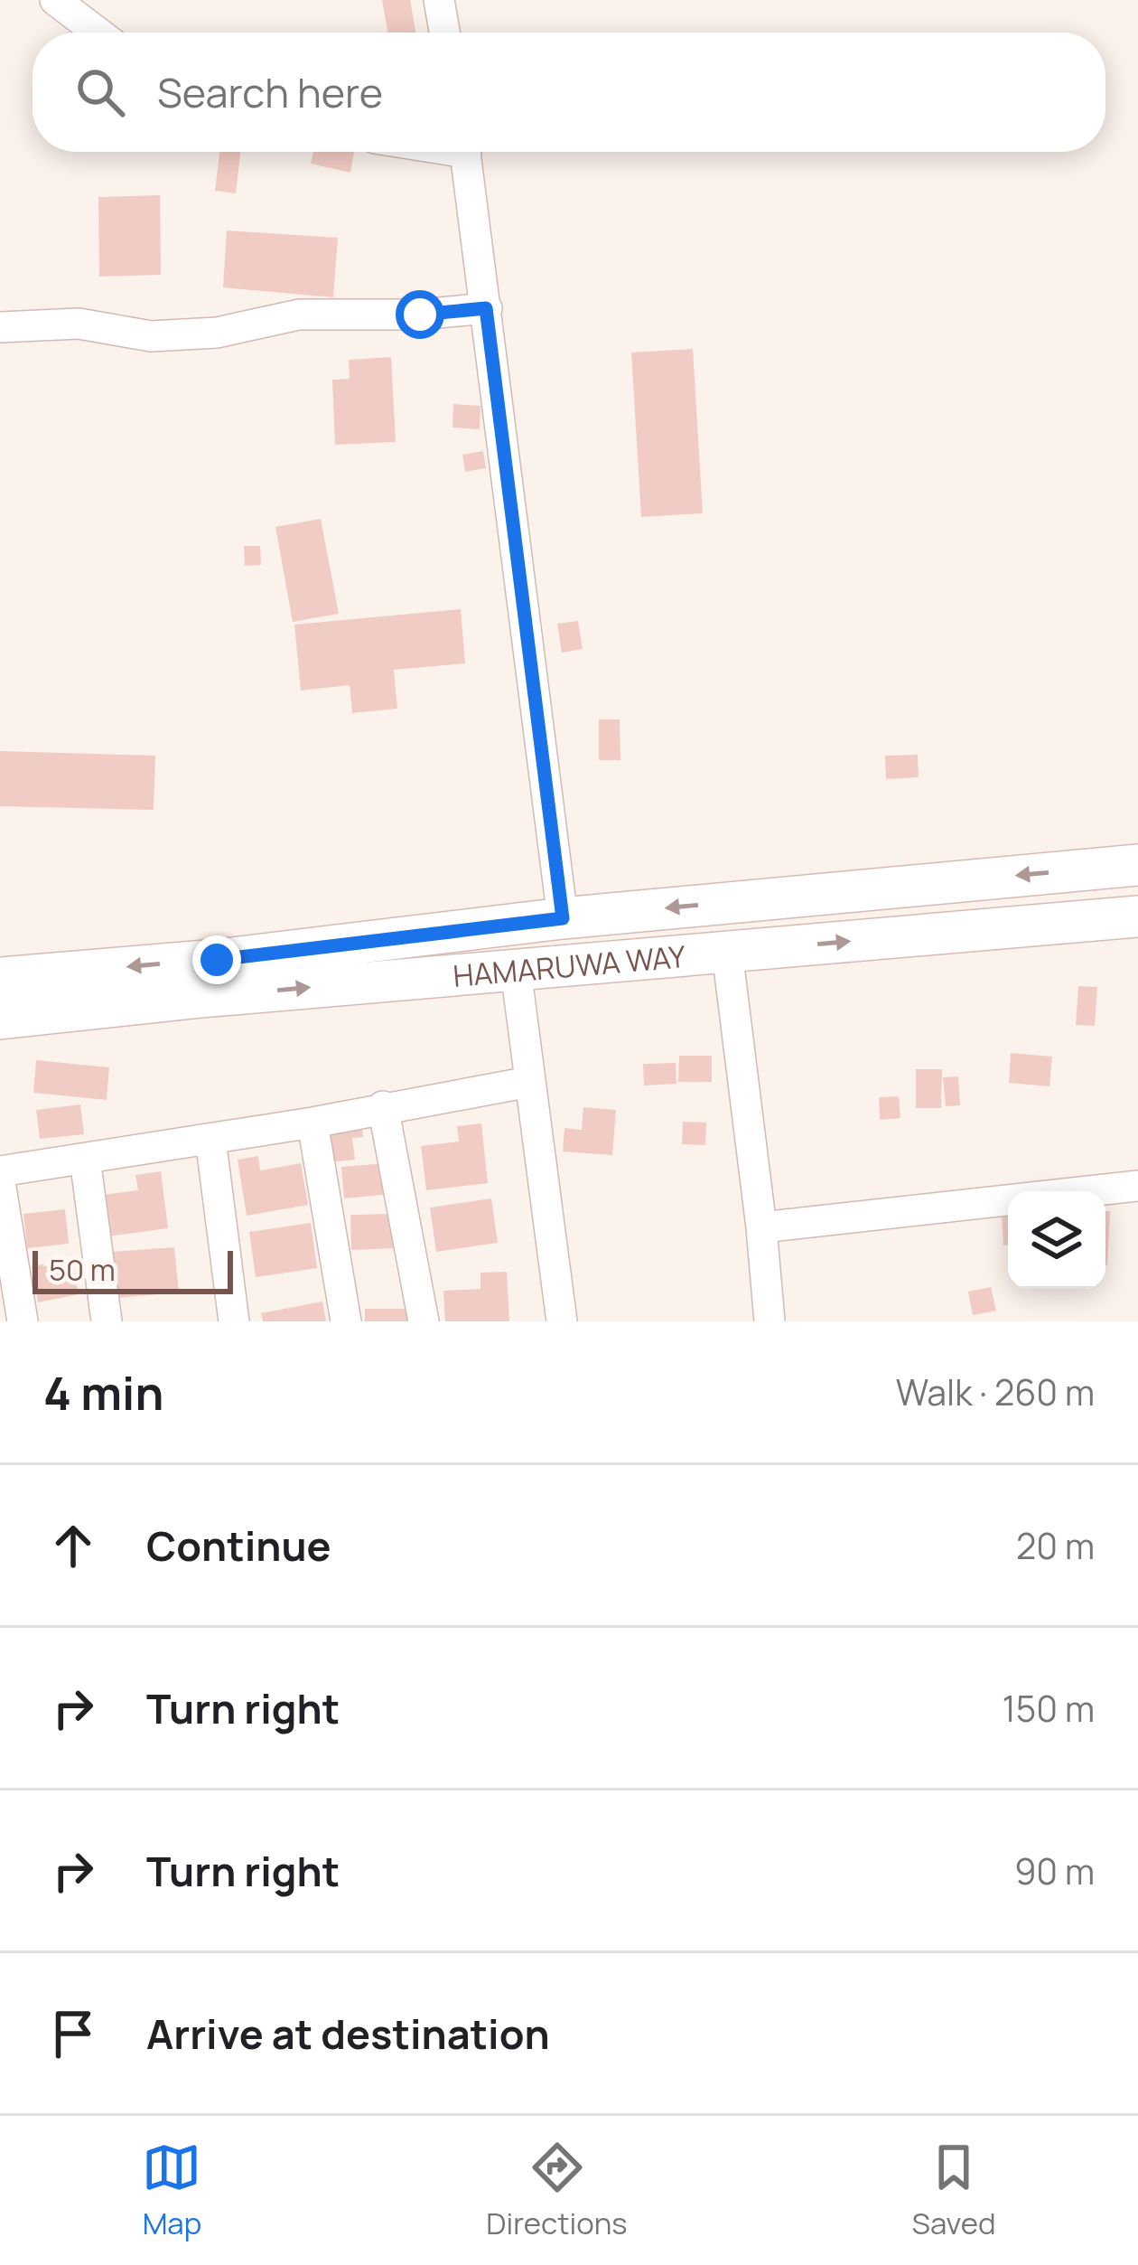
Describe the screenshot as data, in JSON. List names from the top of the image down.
{
  "streets": {
    "main road": ["HAMARUWA WAY"]
  },
  "scale_bar": "50 m",
  "page": {
    "search": "Search here",
    "scale": "50 m",
    "heading": ["4 min", "Walk · 260 m"],
    "list": [
      ["Continue", "20 m"],
      ["Turn right", "150 m"],
      ["Turn right", "90 m"],
      "Arrive at destination"
    ],
    "nav": ["Map", "Directions", "Saved"]
  }
}
